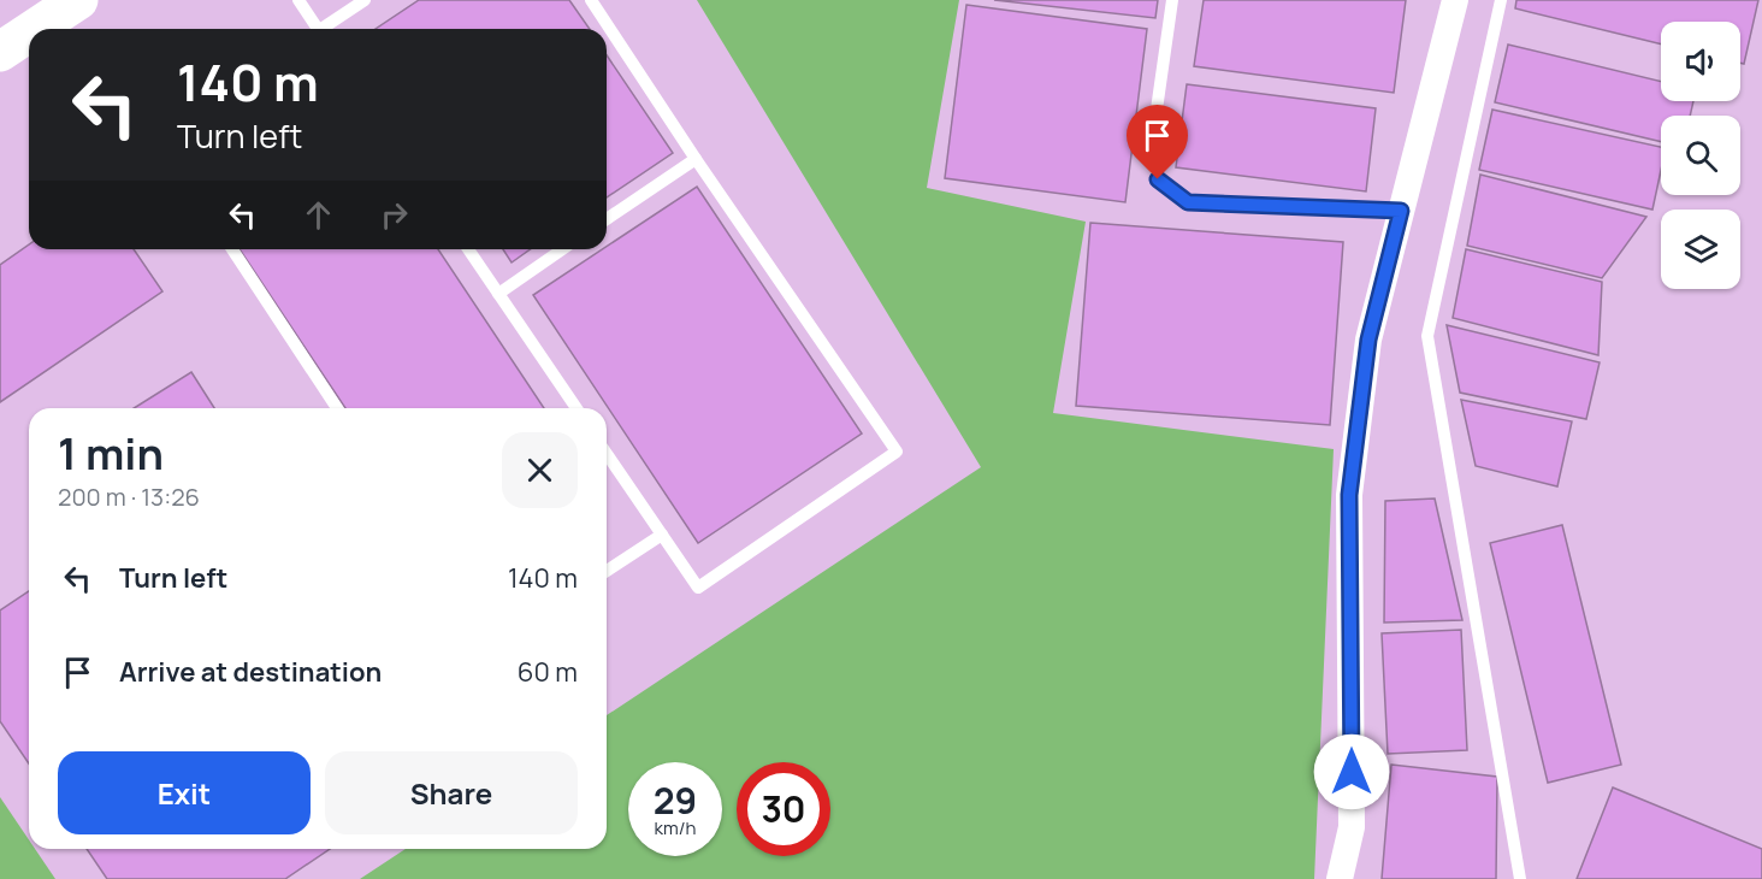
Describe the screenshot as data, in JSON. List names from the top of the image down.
{
  "page": {
    "turn": ["140 m", "Turn left"],
    "heading": ["1 min", "200 m · 13:26"],
    "list": [
      {
        "name": "Turn left",
        "value": "140 m"
      },
      {
        "name": "Arrive at destination",
        "value": "60 m"
      }
    ],
    "buttons": ["Exit", "Share"],
    "speed": "29 km/h",
    "limit": "30"
  }
}
